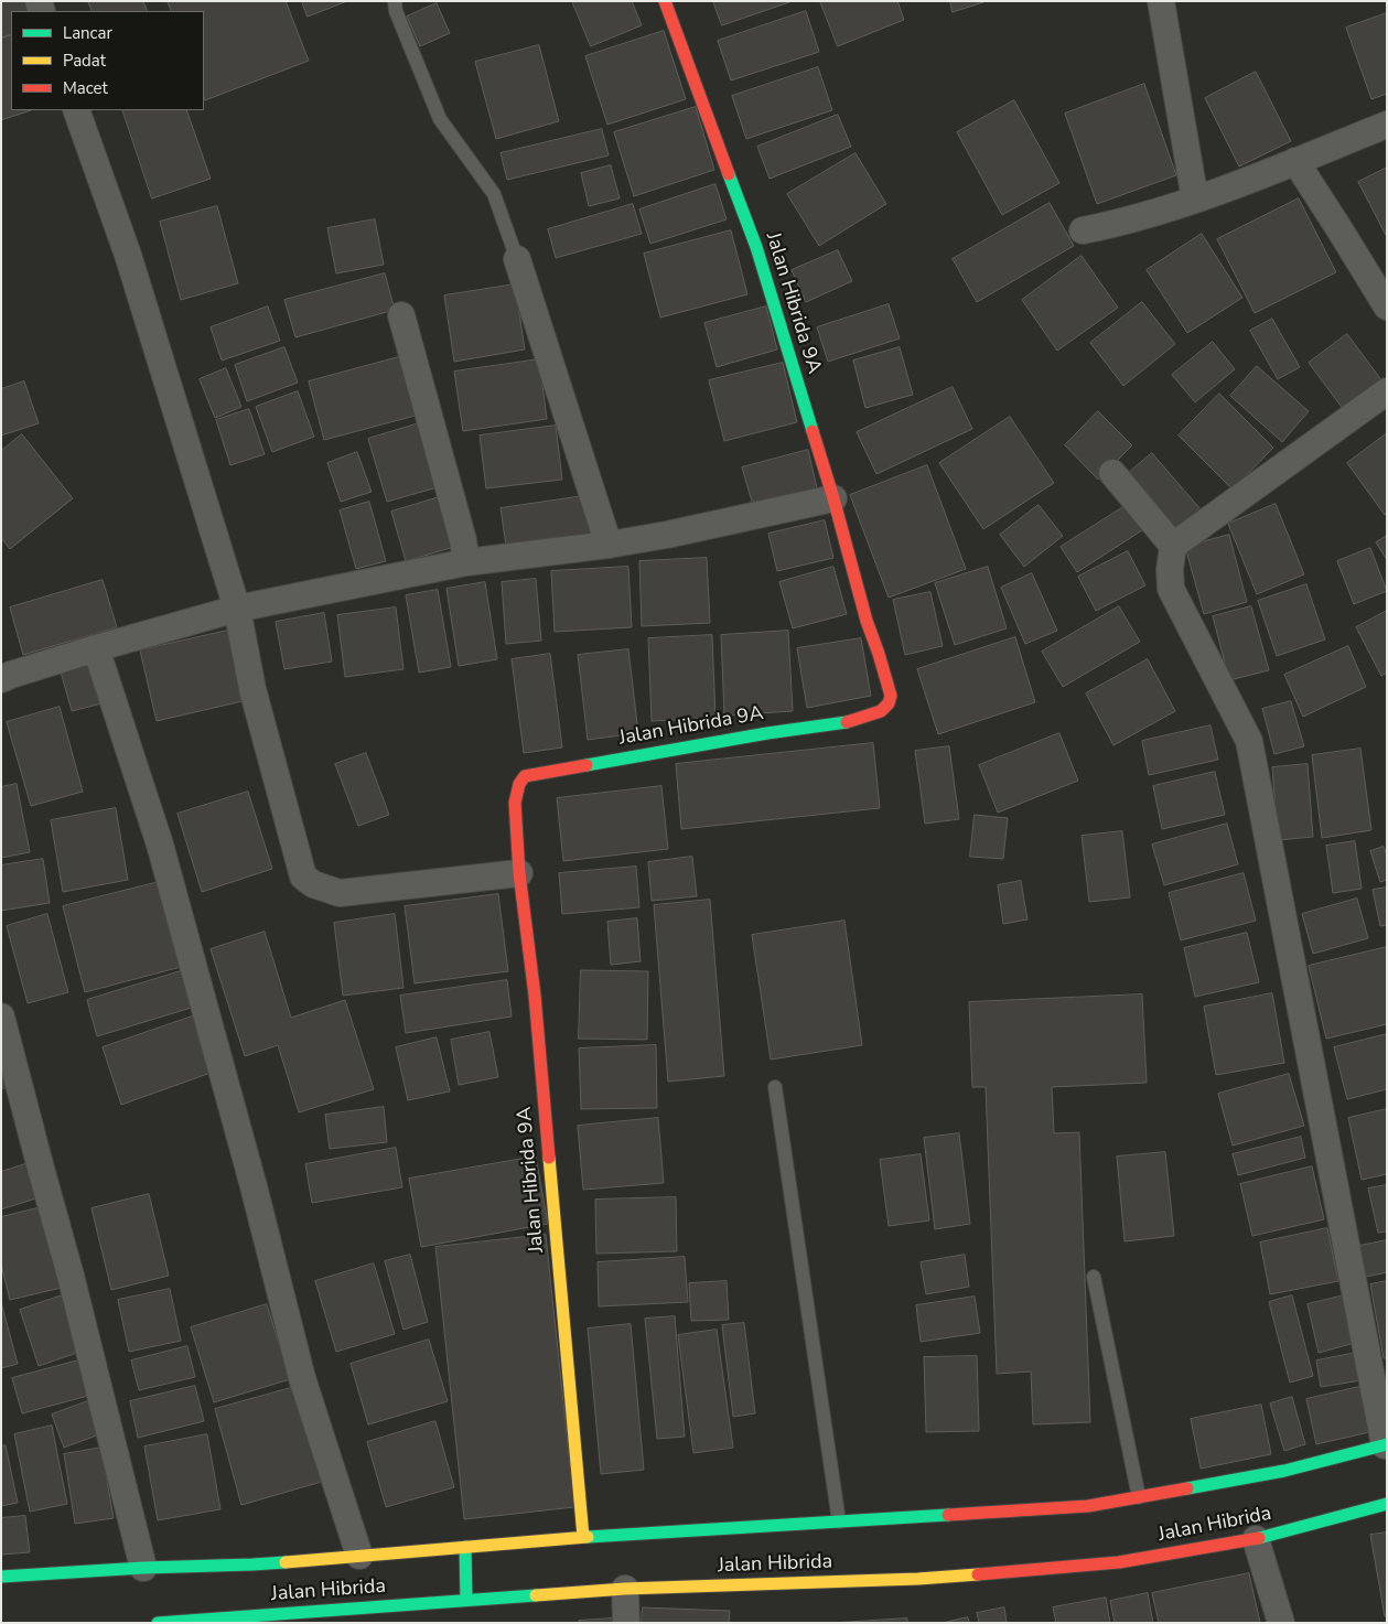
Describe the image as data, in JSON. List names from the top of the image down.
{
  "streets": {
    "main road": ["Jalan Hibrida 9A", "Jalan Hibrida"]
  },
  "legend": ["Lancar", "Padat", "Macet"]
}
